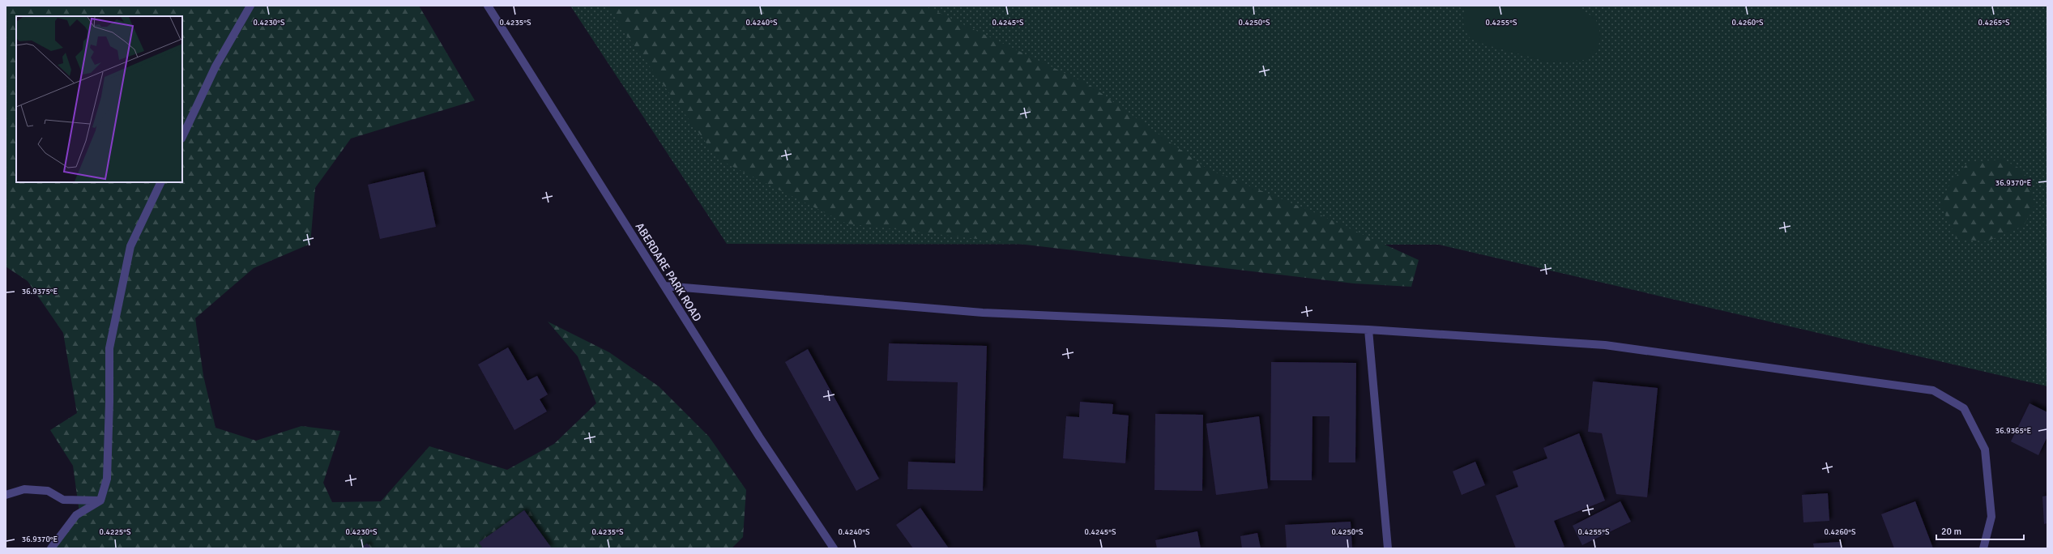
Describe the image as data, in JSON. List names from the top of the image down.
{
  "streets": {
    "street": ["ABERDARE PARK ROAD"]
  },
  "scale_bar": "20 m",
  "coordinates": [
    "0.4260°S",
    "0.4265°S",
    "0.4230°S",
    "0.4235°S",
    "0.4240°S",
    "0.4245°S",
    "0.4250°S",
    "0.4255°S",
    "36.9370°E",
    "36.9375°E",
    "36.9365°E",
    "0.4225°S"
  ]
}
